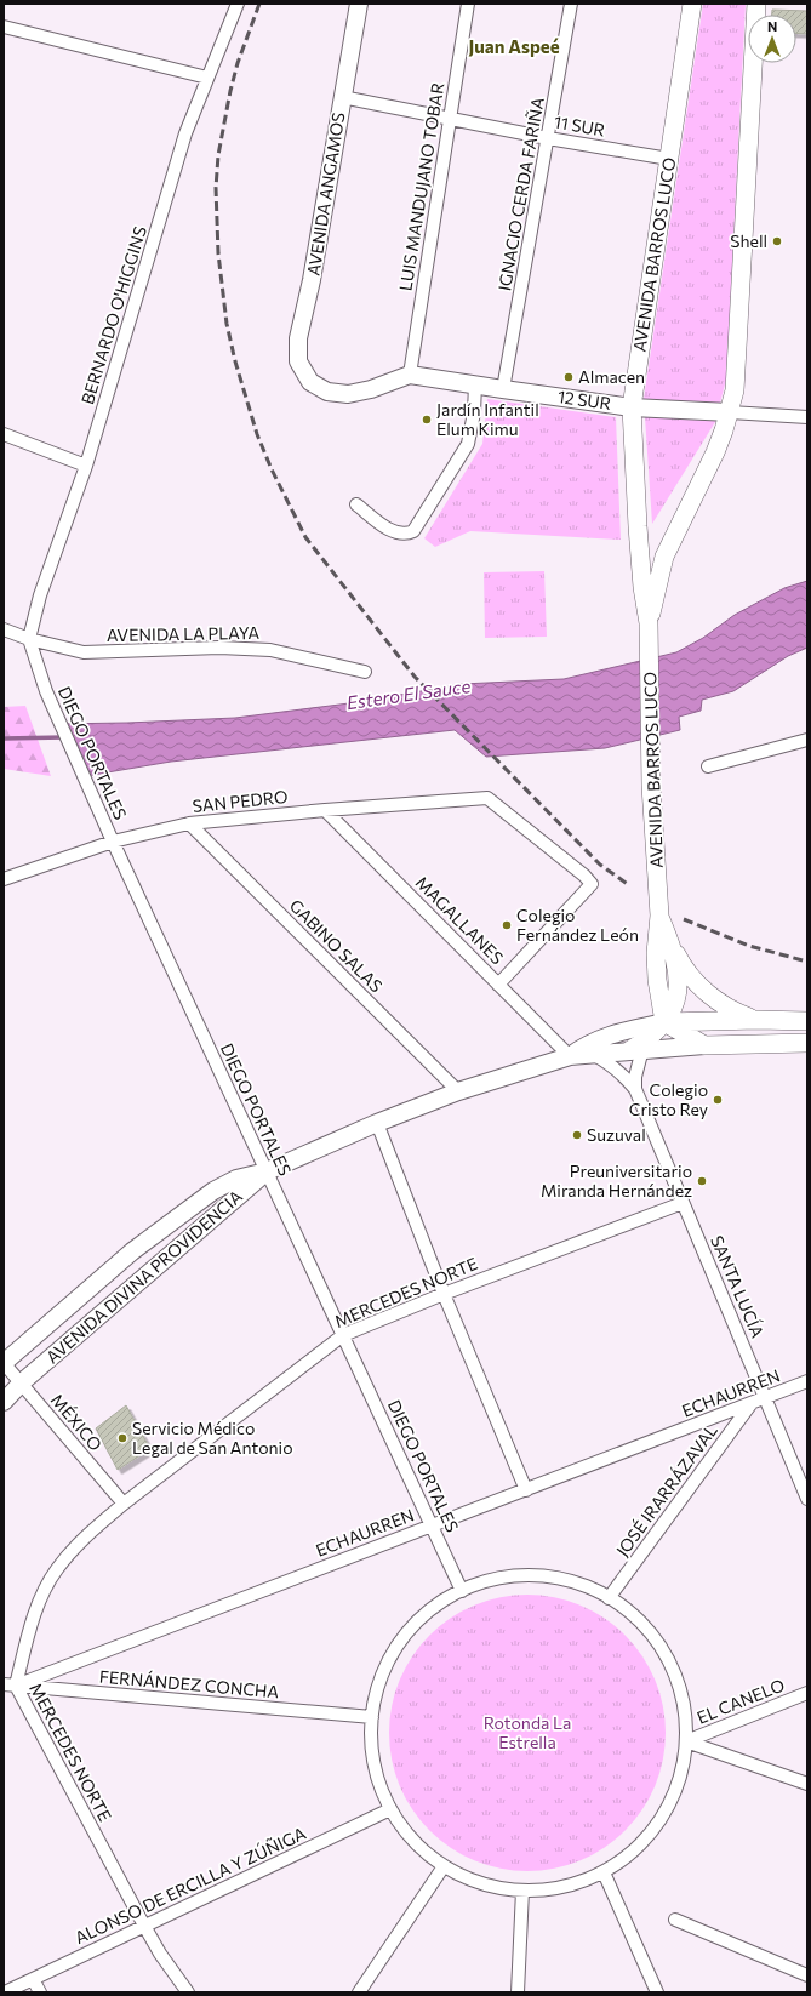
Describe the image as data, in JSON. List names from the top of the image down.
{
  "streets": {
    "main road": ["AVENIDA BARROS LUCO", "AVENIDA DIVINA PROVIDENCIA"],
    "street": [
      "11 SUR",
      "LUIS MANDUJANO TOBAR",
      "AVENIDA ANGAMOS",
      "IGNACIO CERDA FARIÑA",
      "BERNARDO O'HIGGINS",
      "12 SUR",
      "AVENIDA LA PLAYA",
      "DIEGO PORTALES",
      "SAN PEDRO",
      "MAGALLANES",
      "GABINO SALAS",
      "SANTA LUCÍA",
      "MERCEDES NORTE",
      "ECHAURREN",
      "MÉXICO",
      "JOSÉ IRARRÁZAVAL",
      "FERNÁNDEZ CONCHA",
      "EL CANELO",
      "ALONSO DE ERCILLA Y ZÚÑIGA"
    ]
  },
  "crossings": [
    ["11 SUR", "LUIS MANDUJANO TOBAR"],
    ["11 SUR", "AVENIDA ANGAMOS"],
    ["11 SUR", "IGNACIO CERDA FARIÑA"],
    ["11 SUR", "AVENIDA BARROS LUCO"],
    ["LUIS MANDUJANO TOBAR", "AVENIDA ANGAMOS"],
    ["LUIS MANDUJANO TOBAR", "12 SUR"],
    ["AVENIDA ANGAMOS", "12 SUR"],
    ["IGNACIO CERDA FARIÑA", "12 SUR"],
    ["AVENIDA BARROS LUCO", "12 SUR"],
    ["AVENIDA BARROS LUCO", "AVENIDA DIVINA PROVIDENCIA"],
    ["BERNARDO O'HIGGINS", "AVENIDA LA PLAYA"],
    ["BERNARDO O'HIGGINS", "DIEGO PORTALES"],
    ["AVENIDA LA PLAYA", "DIEGO PORTALES"],
    ["DIEGO PORTALES", "SAN PEDRO"],
    ["DIEGO PORTALES", "AVENIDA DIVINA PROVIDENCIA"],
    ["DIEGO PORTALES", "MERCEDES NORTE"],
    ["DIEGO PORTALES", "ECHAURREN"],
    ["SAN PEDRO", "MAGALLANES"],
    ["SAN PEDRO", "GABINO SALAS"],
    ["MAGALLANES", "AVENIDA DIVINA PROVIDENCIA"],
    ["GABINO SALAS", "AVENIDA DIVINA PROVIDENCIA"],
    ["AVENIDA DIVINA PROVIDENCIA", "SANTA LUCÍA"],
    ["AVENIDA DIVINA PROVIDENCIA", "MÉXICO"],
    ["SANTA LUCÍA", "MERCEDES NORTE"],
    ["SANTA LUCÍA", "ECHAURREN"],
    ["MERCEDES NORTE", "ECHAURREN"],
    ["MERCEDES NORTE", "MÉXICO"],
    ["MERCEDES NORTE", "FERNÁNDEZ CONCHA"],
    ["MERCEDES NORTE", "ALONSO DE ERCILLA Y ZÚÑIGA"],
    ["ECHAURREN", "JOSÉ IRARRÁZAVAL"],
    ["ECHAURREN", "FERNÁNDEZ CONCHA"]
  ],
  "districts": ["Juan Aspeé"],
  "water": ["Estero El Sauce"],
  "parks": ["Rotonda La Estrella"],
  "places": [
    "Shell",
    "Almacen",
    "Jardín Infantil Elum Kimu",
    "Colegio Fernández León",
    "Colegio Cristo Rey",
    "Suzuval",
    "Preuniversitario Miranda Hernández",
    "Servicio Médico Legal de San Antonio"
  ],
  "north": "top"
}
